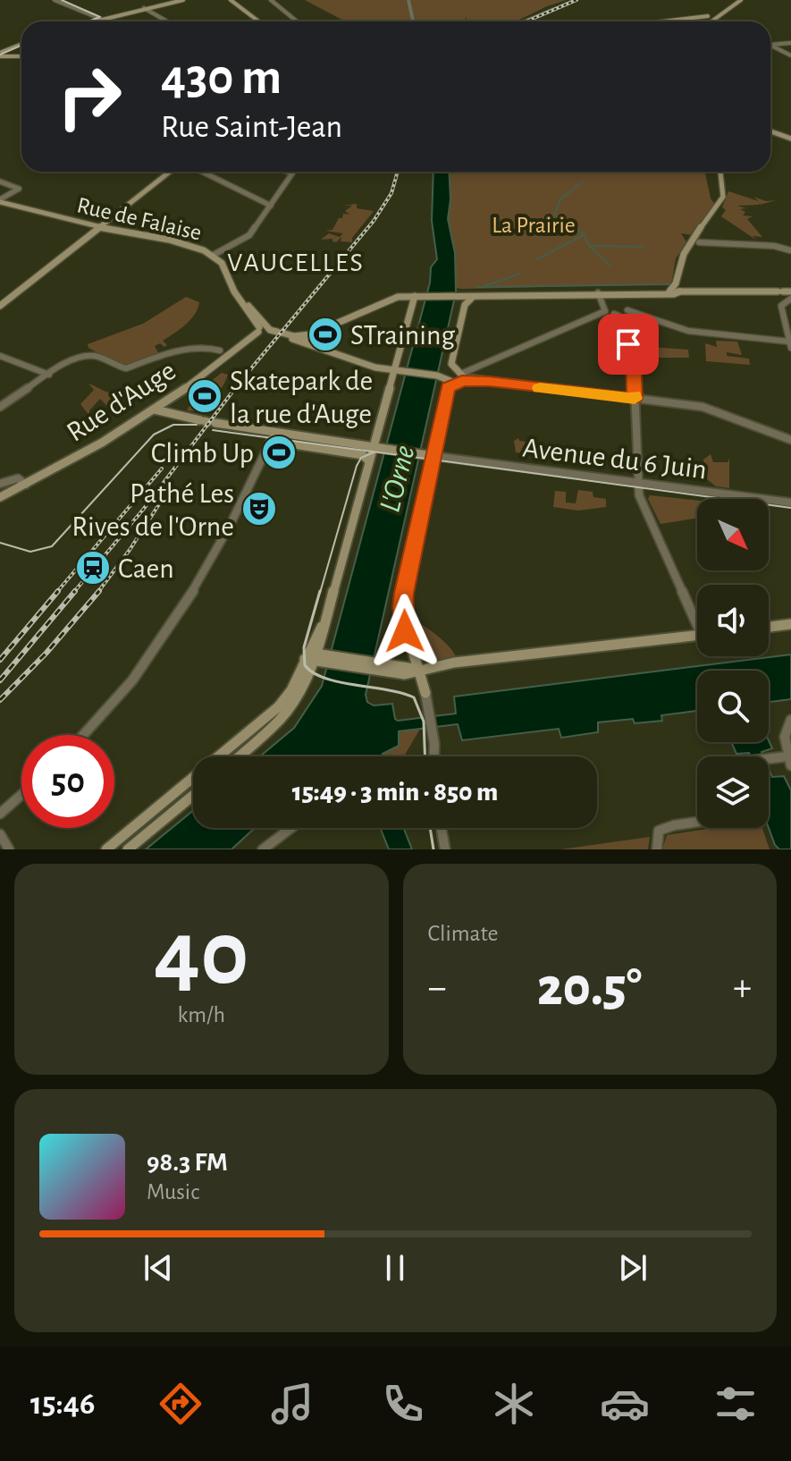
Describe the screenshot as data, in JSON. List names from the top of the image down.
{
  "streets": {
    "main road": ["Rue de Falaise", "Rue d'Auge"],
    "street": ["Avenue du 6 Juin"]
  },
  "crossings": [
    ["Rue de Falaise", "Rue d'Auge"]
  ],
  "districts": ["VAUCELLES"],
  "water": ["L'Orne"],
  "parks": ["La Prairie"],
  "places": {
    "sports": ["STraining", "Skatepark de la rue d'Auge", "Climb Up"],
    "theatre": ["Pathé Les Rives de l'Orne"],
    "station": ["Caen"]
  },
  "north": "bottom right",
  "page": {
    "turn": ["430 m", "Rue Saint-Jean"],
    "limit": "50",
    "trip": "15:49 · 3 min · 850 m",
    "tile": [
      ["40", "km/h"],
      "Climate"
    ],
    "heat": ["−", "20.5°", "+"],
    "song": ["98.3 FM", "Music"],
    "tabs": "15:46"
  }
}
